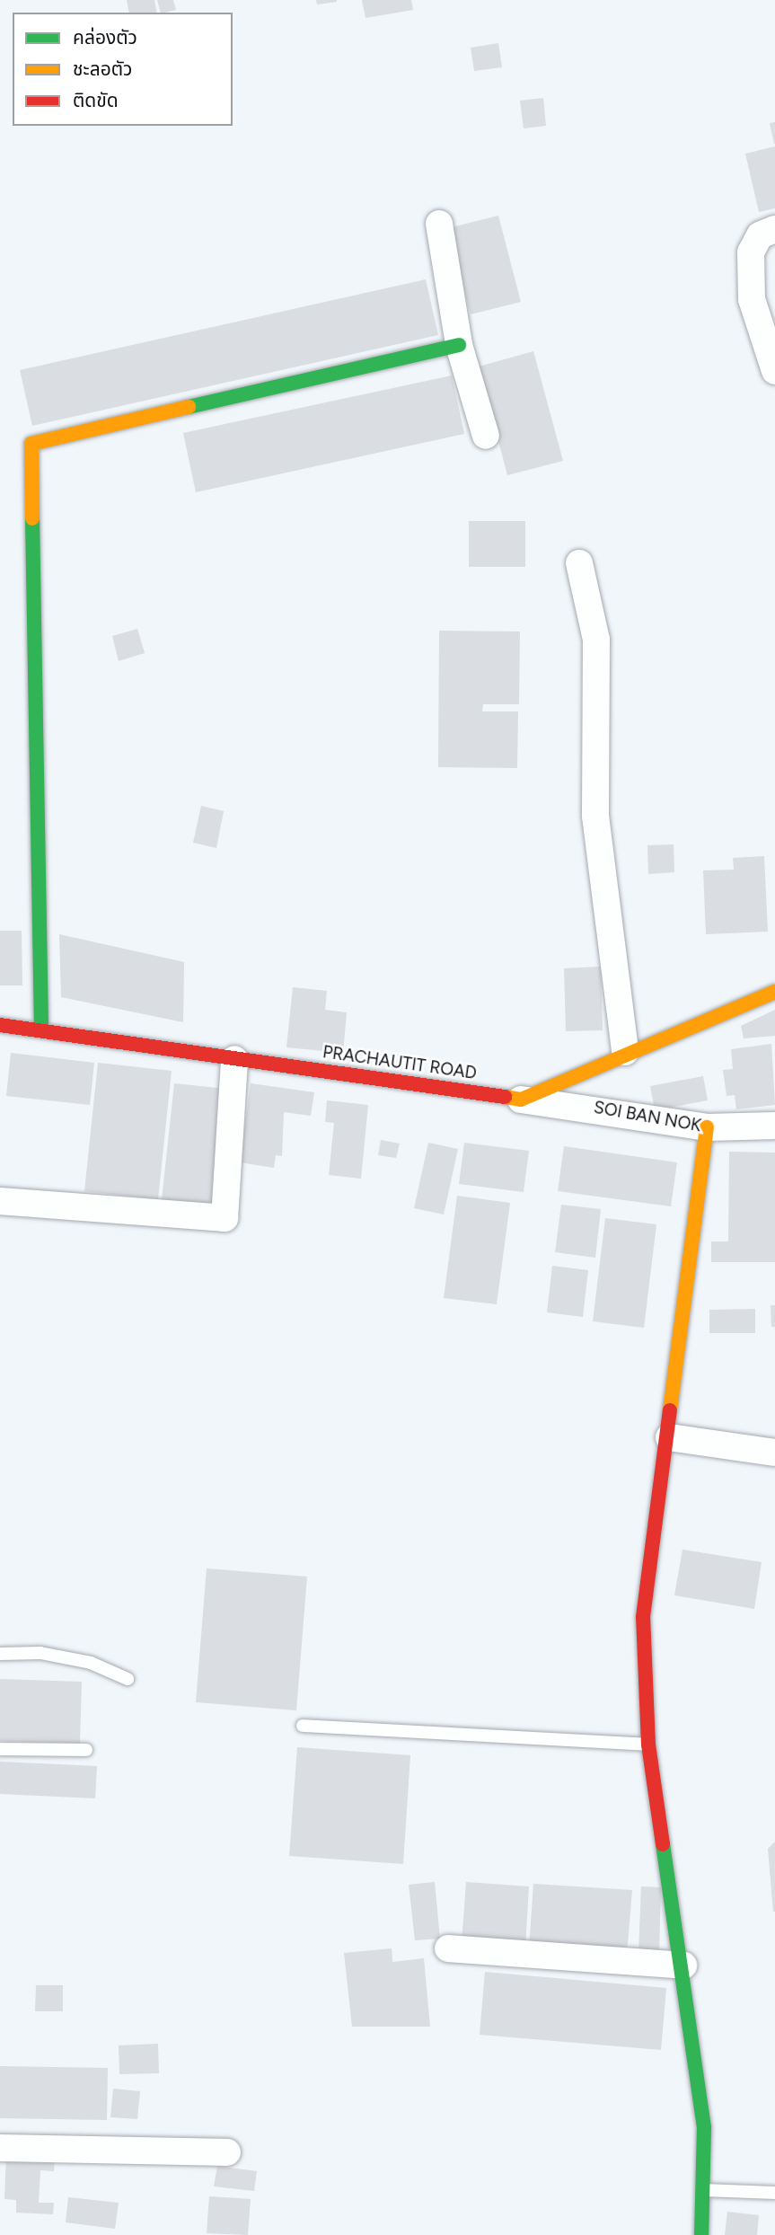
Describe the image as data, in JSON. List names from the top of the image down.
{
  "streets": {
    "street": ["PRACHAUTIT ROAD", "SOI BAN NOK"]
  },
  "crossings": [
    ["PRACHAUTIT ROAD", "SOI BAN NOK"]
  ],
  "legend": ["คล่องตัว", "ชะลอตัว", "ติดขัด"]
}
